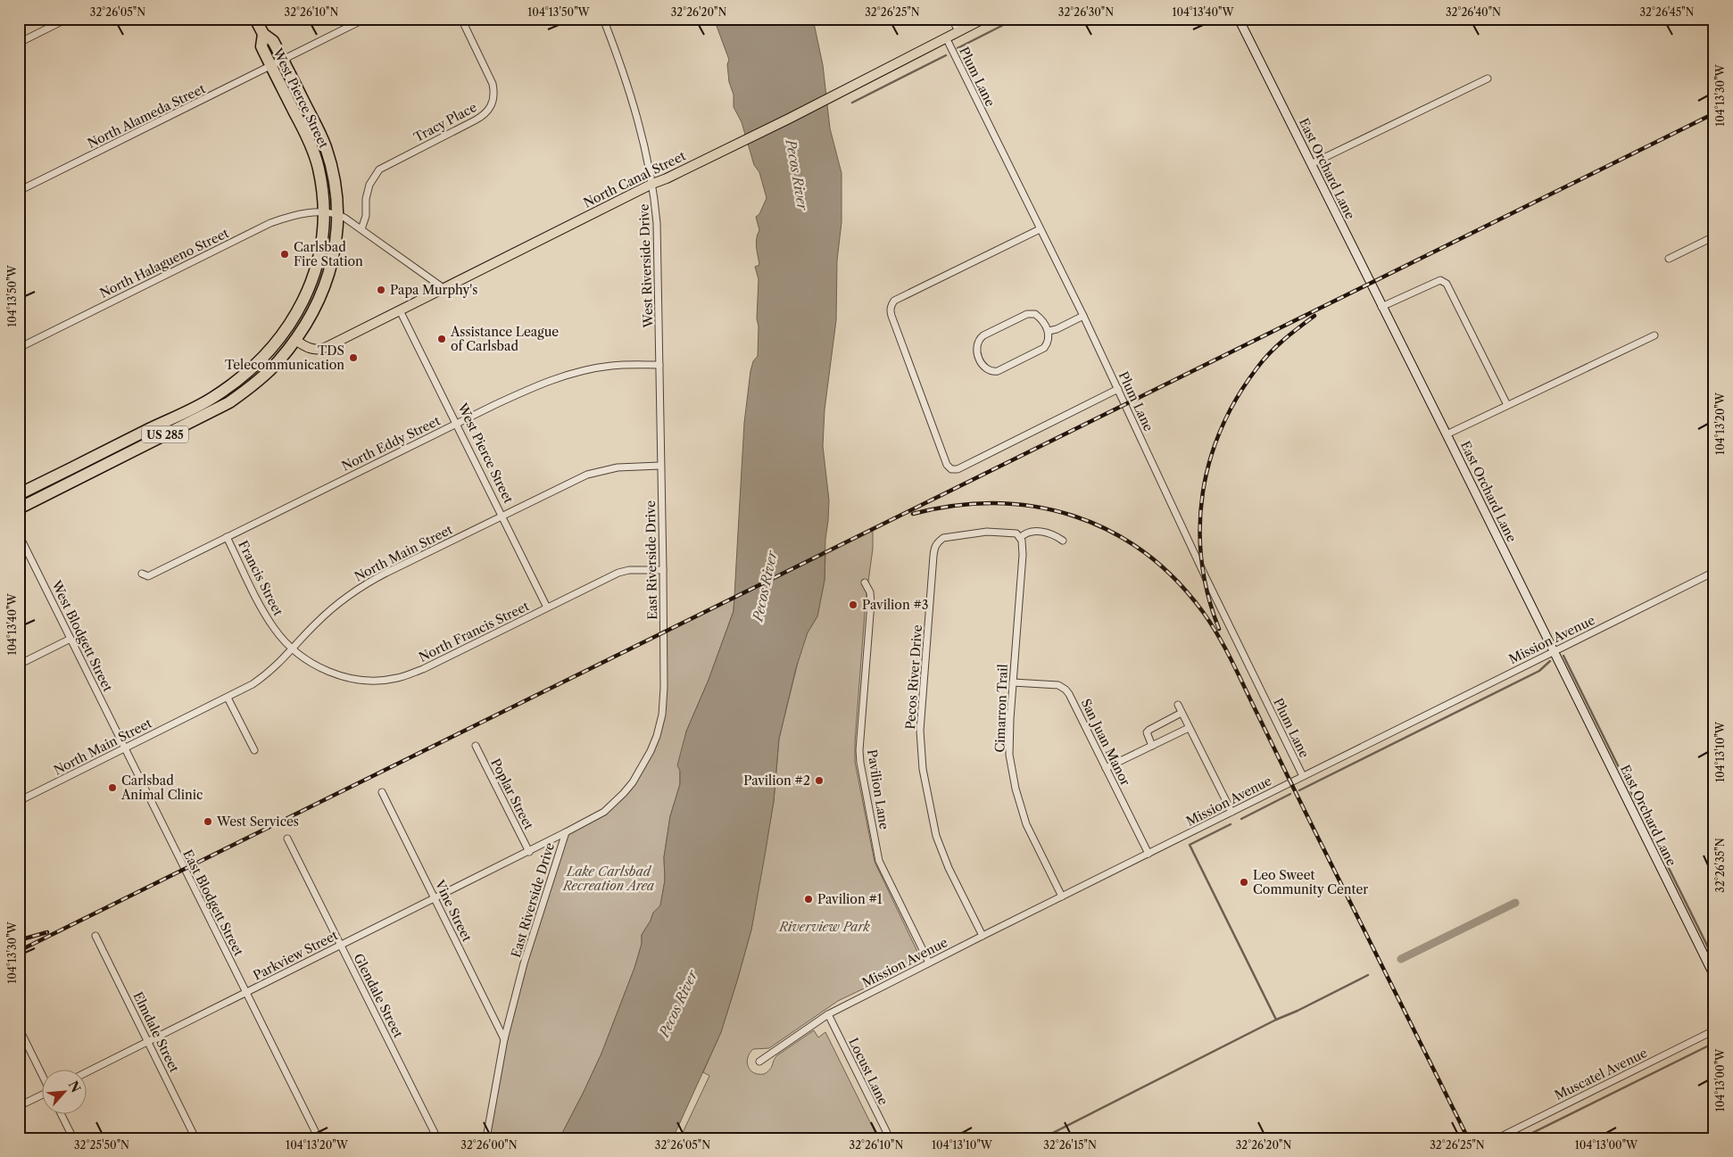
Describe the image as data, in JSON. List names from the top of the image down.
{
  "streets": {
    "highway": ["West Pierce Street", "US 285"],
    "main road": ["North Canal Street"],
    "street": [
      "Plum Lane",
      "North Alameda Street",
      "Tracy Place",
      "East Orchard Lane",
      "North Halagueno Street",
      "West Riverside Drive",
      "North Eddy Street",
      "North Main Street",
      "East Riverside Drive",
      "Francis Street",
      "North Francis Street",
      "West Blodgett Street",
      "Mission Avenue",
      "Pecos River Drive",
      "Cimarron Trail",
      "San Juan Manor",
      "Pavilion Lane",
      "Poplar Street",
      "East Blodgett Street",
      "Vine Street",
      "Parkview Street",
      "Glendale Street",
      "Elmdale Street",
      "Locust Lane",
      "Muscatel Avenue"
    ]
  },
  "crossings": [
    ["Plum Lane", "North Canal Street"],
    ["Plum Lane", "Mission Avenue"],
    ["West Pierce Street", "North Alameda Street"],
    ["West Pierce Street", "North Canal Street"],
    ["West Pierce Street", "North Halagueno Street"],
    ["West Pierce Street", "US 285"],
    ["West Pierce Street", "North Eddy Street"],
    ["West Pierce Street", "North Main Street"],
    ["West Pierce Street", "North Francis Street"],
    ["East Orchard Lane", "Mission Avenue"],
    ["North Canal Street", "West Riverside Drive"],
    ["North Canal Street", "US 285"],
    ["North Halagueno Street", "US 285"],
    ["West Riverside Drive", "North Eddy Street"],
    ["West Riverside Drive", "North Main Street"],
    ["West Riverside Drive", "East Riverside Drive"],
    ["North Eddy Street", "Francis Street"],
    ["North Main Street", "East Riverside Drive"],
    ["North Main Street", "Francis Street"],
    ["North Main Street", "North Francis Street"],
    ["North Main Street", "West Blodgett Street"],
    ["North Main Street", "East Blodgett Street"],
    ["East Riverside Drive", "North Francis Street"],
    ["East Riverside Drive", "Vine Street"],
    ["East Riverside Drive", "Parkview Street"],
    ["Francis Street", "North Francis Street"],
    ["West Blodgett Street", "East Blodgett Street"],
    ["Mission Avenue", "Pecos River Drive"],
    ["Mission Avenue", "Cimarron Trail"],
    ["Mission Avenue", "San Juan Manor"],
    ["Mission Avenue", "Pavilion Lane"],
    ["Mission Avenue", "Locust Lane"],
    ["Pecos River Drive", "Cimarron Trail"],
    ["Cimarron Trail", "San Juan Manor"],
    ["Poplar Street", "Parkview Street"],
    ["East Blodgett Street", "Parkview Street"],
    ["Vine Street", "Parkview Street"],
    ["Parkview Street", "Glendale Street"],
    ["Parkview Street", "Elmdale Street"]
  ],
  "water": ["Pecos River"],
  "parks": ["Lake Carlsbad Recreation Area", "Riverview Park"],
  "places": [
    "Carlsbad Fire Station",
    "Papa Murphy's",
    "Assistance League of Carlsbad",
    "TDS Telecommunication",
    "Pavilion #3",
    "Pavilion #2",
    "Carlsbad Animal Clinic",
    "West Services",
    "Leo Sweet Community Center",
    "Pavilion #1"
  ],
  "north": "top right",
  "coordinates": [
    "32°26'05\"N",
    "32°26'10\"N",
    "104°13'50\"W",
    "32°26'20\"N",
    "32°26'25\"N",
    "32°26'30\"N",
    "104°13'40\"W",
    "32°26'40\"N",
    "32°26'45\"N",
    "104°13'30\"W",
    "104°13'20\"W",
    "104°13'10\"W",
    "32°26'35\"N",
    "104°13'00\"W",
    "32°25'50\"N",
    "32°26'00\"N",
    "32°26'15\"N"
  ]
}
